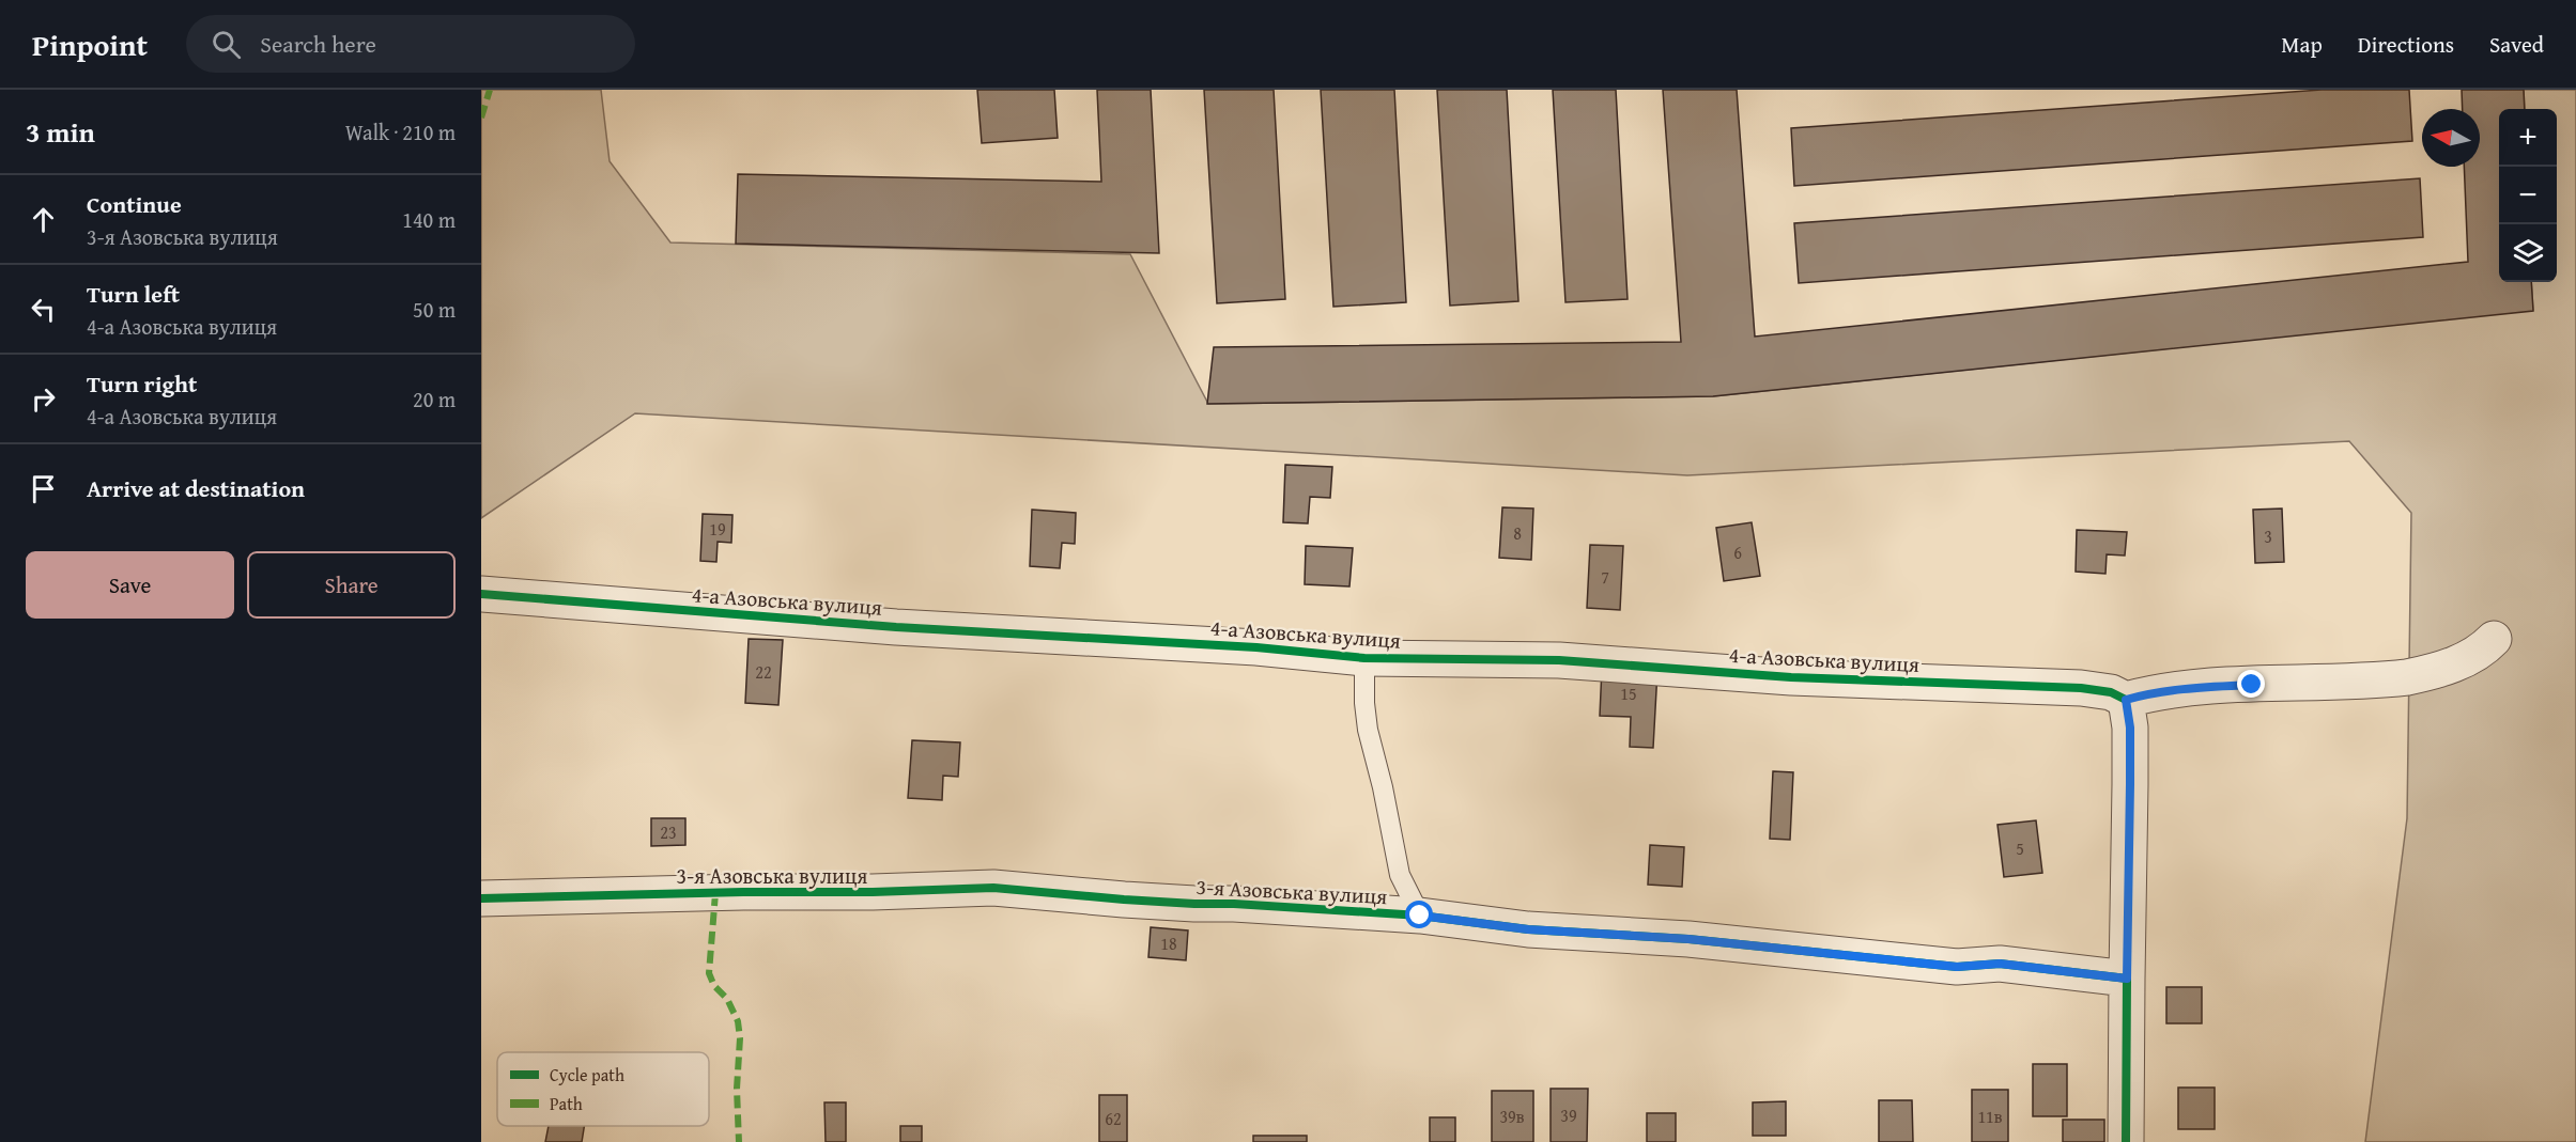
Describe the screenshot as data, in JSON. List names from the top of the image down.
{
  "streets": {
    "street": ["4-а Азовська вулиця", "3-я Азовська вулиця"]
  },
  "house_numbers": [
    "19",
    "8",
    "3",
    "6",
    "7",
    "22",
    "15",
    "23",
    "5",
    "18",
    "39",
    "39в",
    "11в",
    "62"
  ],
  "legend": ["Cycle path", "Path"],
  "north": "left",
  "page": {
    "header": "Pinpoint",
    "search": "Search here",
    "nav": ["Map", "Directions", "Saved"],
    "heading": ["3 min", "Walk · 210 m"],
    "map_buttons": ["+", "−"],
    "list": [
      ["Continue", "3-я Азовська вулиця", "140 m"],
      ["Turn left", "4-а Азовська вулиця", "50 m"],
      ["Turn right", "4-а Азовська вулиця", "20 m"],
      "Arrive at destination"
    ],
    "buttons": ["Save", "Share"]
  }
}
